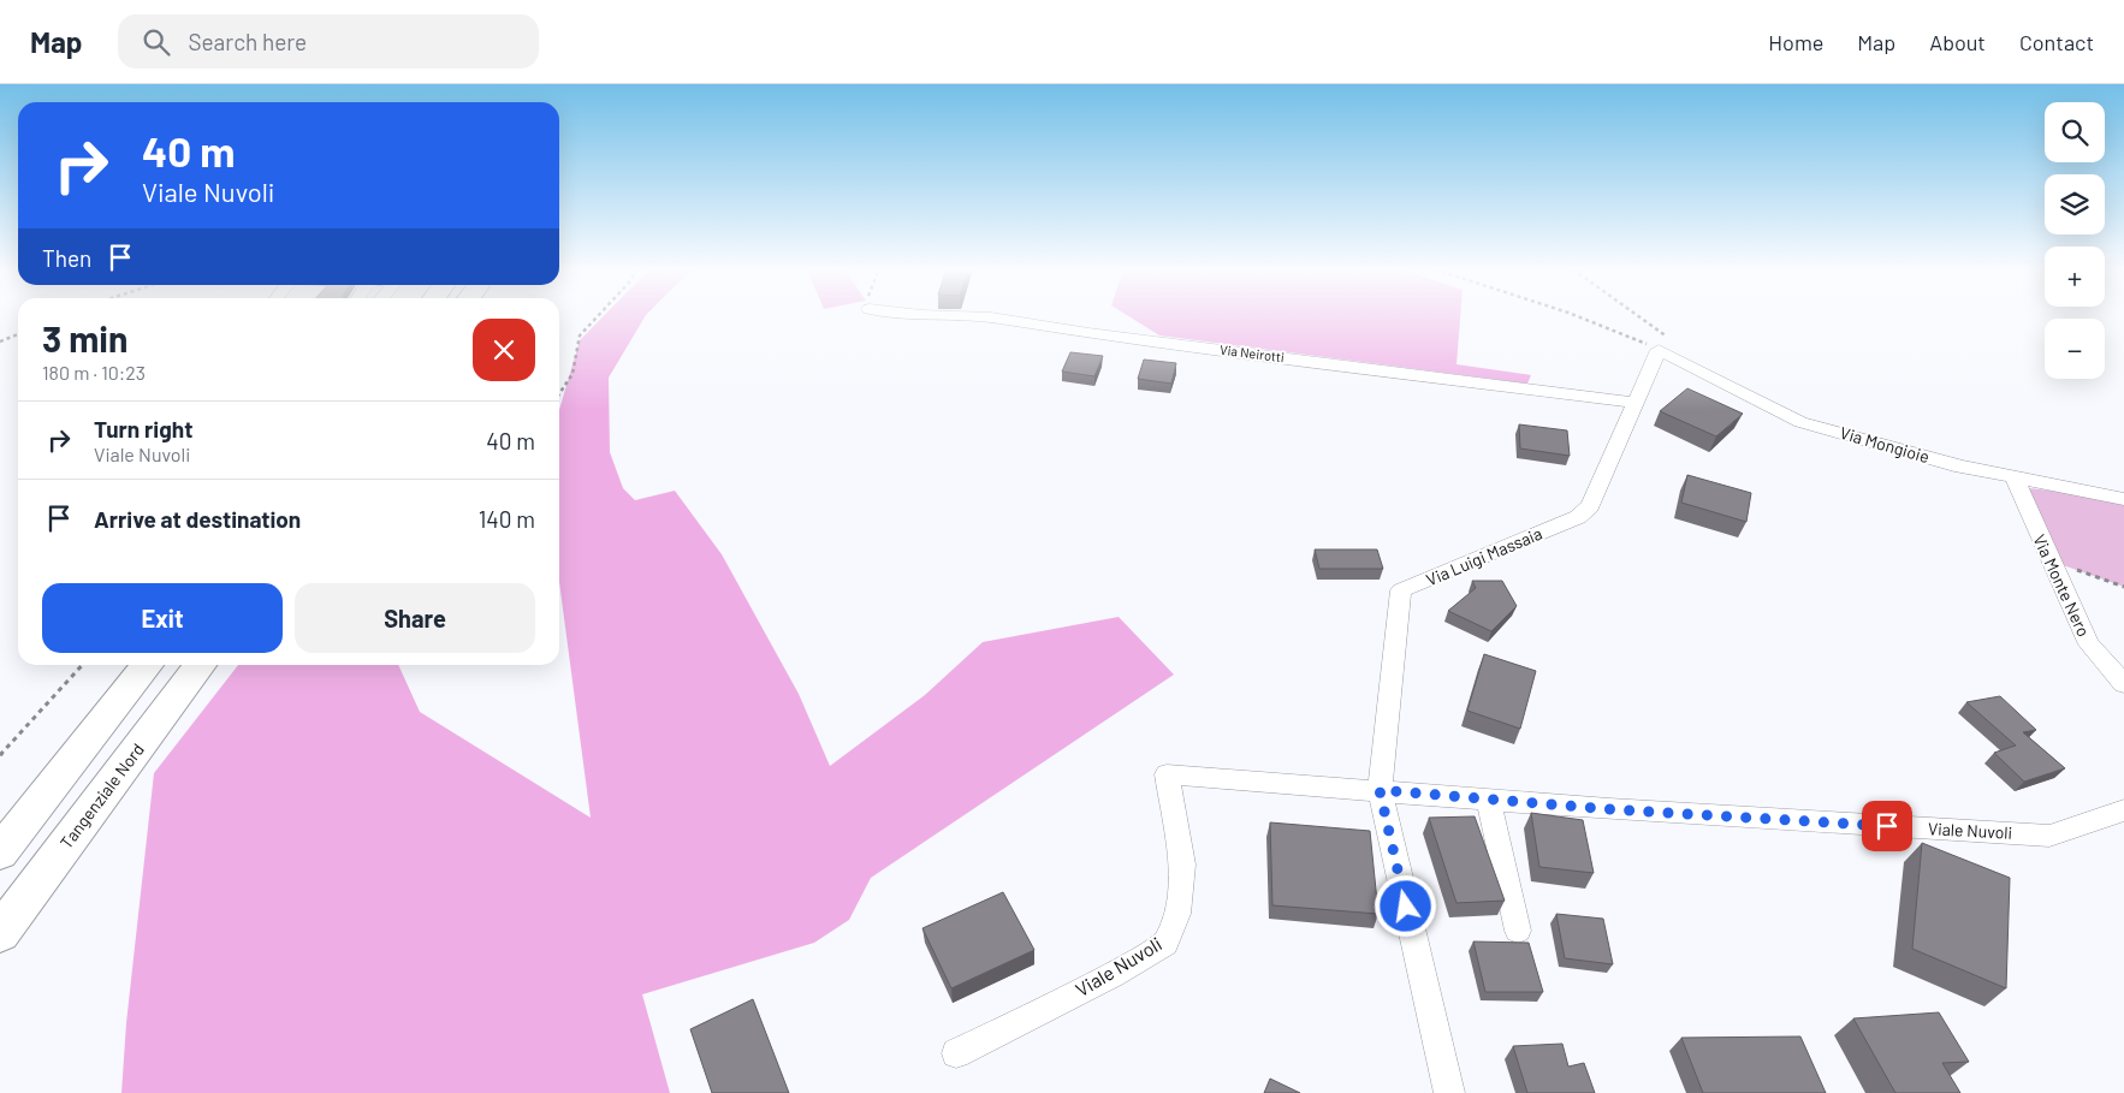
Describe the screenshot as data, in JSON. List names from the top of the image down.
{
  "streets": {
    "highway": ["Tangenziale Nord"],
    "street": [
      "Via Neirotti",
      "Via Mongioie",
      "Via Luigi Massaia",
      "Via Monte Nero",
      "Viale Nuvoli"
    ]
  },
  "crossings": [
    ["Via Neirotti", "Via Luigi Massaia"],
    ["Via Mongioie", "Via Luigi Massaia"],
    ["Via Mongioie", "Via Monte Nero"],
    ["Via Luigi Massaia", "Viale Nuvoli"]
  ],
  "page": {
    "header": "Map",
    "search": "Search here",
    "nav": [
      "Home",
      "Map",
      "About",
      "Contact"
    ],
    "map_buttons": ["+", "−"],
    "turn": ["40 m", "Viale Nuvoli"],
    "then": "Then",
    "heading": ["3 min", "180 m · 10:23"],
    "list": [
      {
        "name": "Turn right",
        "note": "Viale Nuvoli",
        "value": "40 m"
      },
      {
        "name": "Arrive at destination",
        "value": "140 m"
      }
    ],
    "buttons": ["Exit", "Share"]
  }
}
